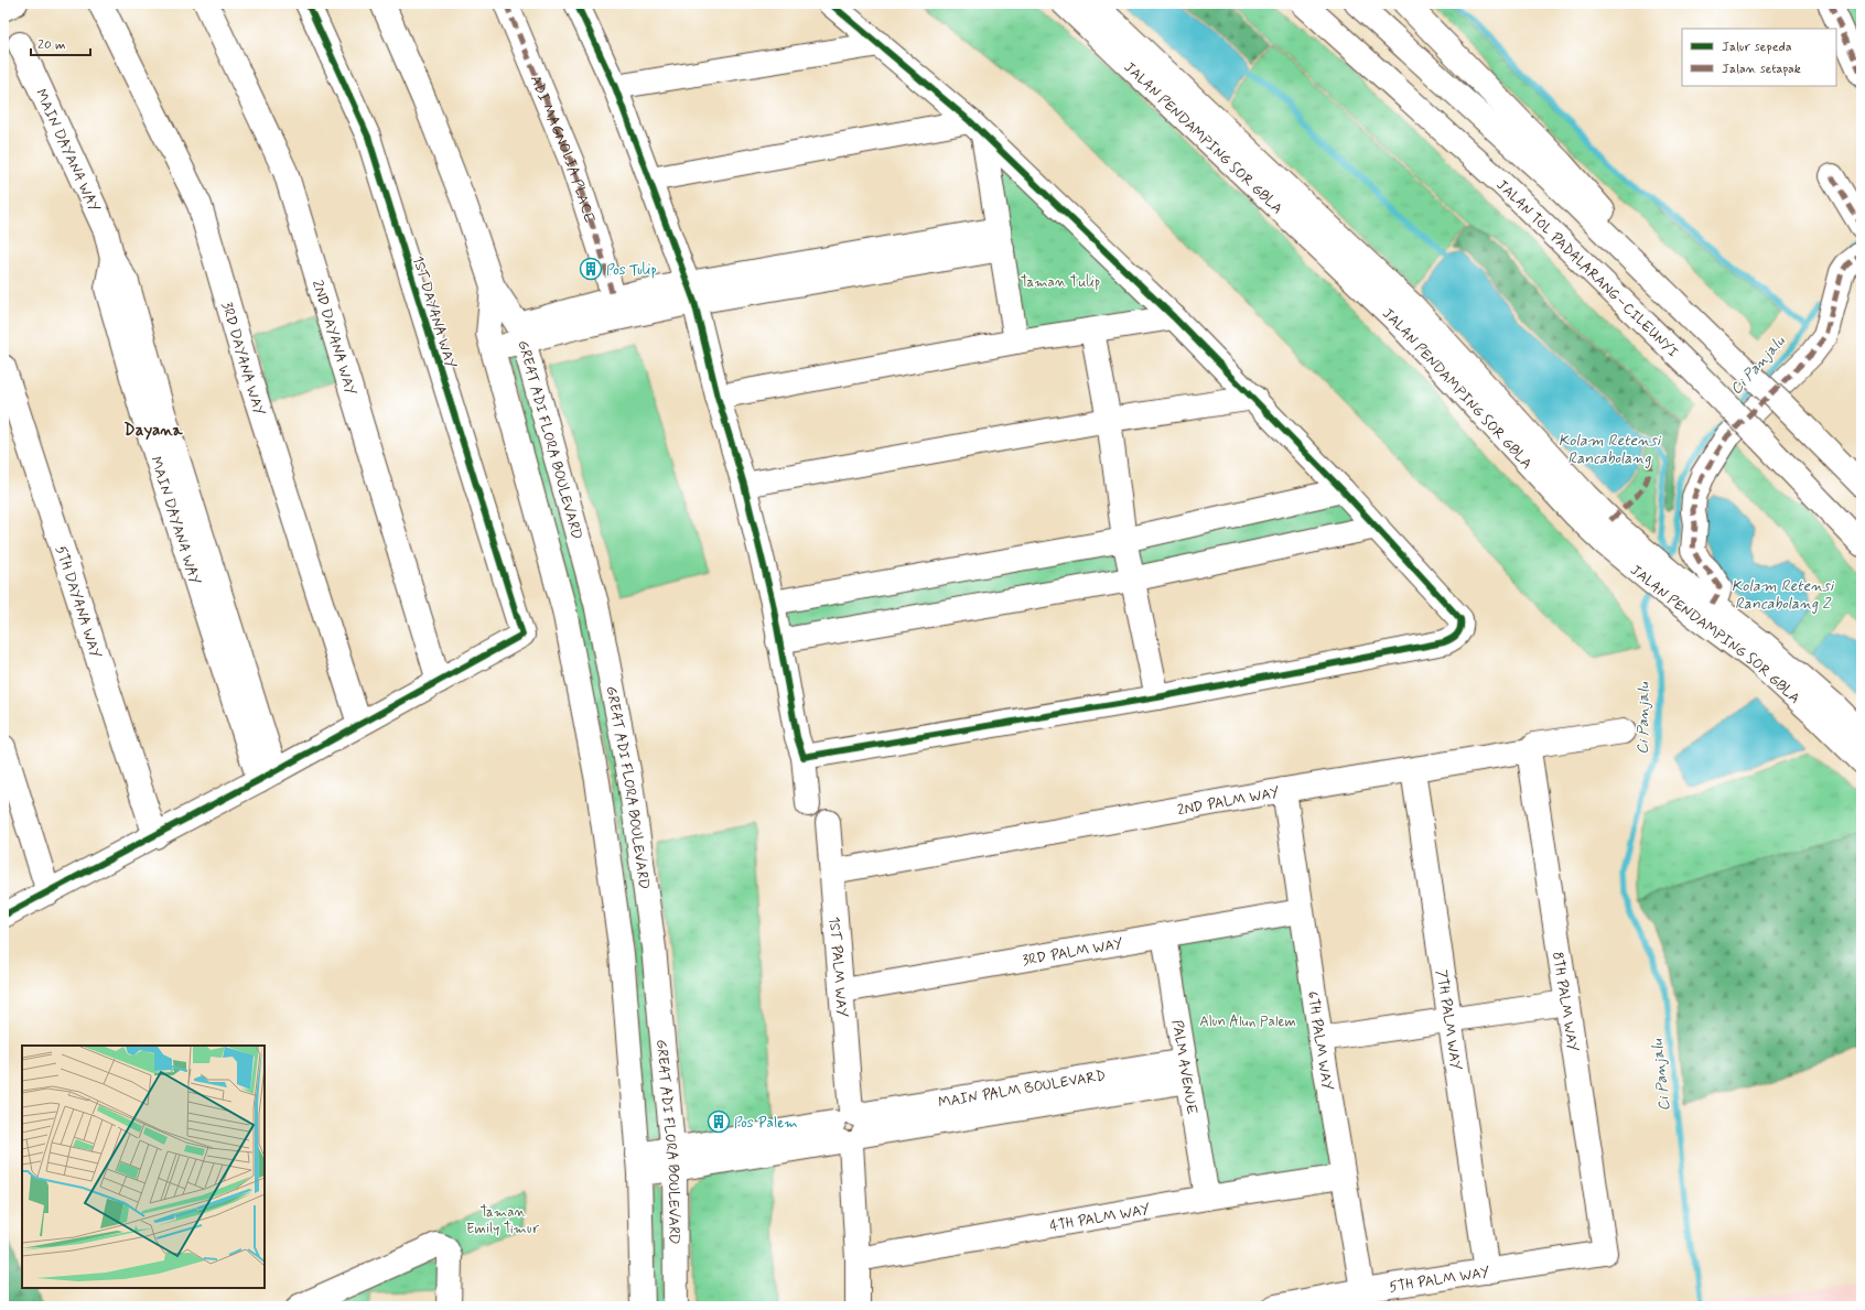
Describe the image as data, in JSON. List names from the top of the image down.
{
  "streets": {
    "main road": [
      "JALAN PENDAMPING SOR GBLA",
      "ADI MAGNOLIA PLACE",
      "MAIN DAYANA WAY",
      "JALAN TOL PADALARANG–CILEUNYI",
      "1ST DAYANA WAY",
      "2ND DAYANA WAY",
      "3RD DAYANA WAY",
      "GREAT ADI FLORA BOULEVARD",
      "5TH DAYANA WAY",
      "2ND PALM WAY",
      "3RD PALM WAY",
      "1ST PALM WAY",
      "8TH PALM WAY",
      "7TH PALM WAY",
      "6TH PALM WAY",
      "PALM AVENUE",
      "MAIN PALM BOULEVARD",
      "4TH PALM WAY",
      "5TH PALM WAY"
    ]
  },
  "crossings": [
    ["1ST DAYANA WAY", "2ND DAYANA WAY"],
    ["GREAT ADI FLORA BOULEVARD", "MAIN PALM BOULEVARD"],
    ["2ND PALM WAY", "1ST PALM WAY"],
    ["2ND PALM WAY", "8TH PALM WAY"],
    ["2ND PALM WAY", "7TH PALM WAY"],
    ["2ND PALM WAY", "6TH PALM WAY"],
    ["3RD PALM WAY", "1ST PALM WAY"],
    ["3RD PALM WAY", "6TH PALM WAY"],
    ["3RD PALM WAY", "PALM AVENUE"],
    ["1ST PALM WAY", "MAIN PALM BOULEVARD"],
    ["1ST PALM WAY", "4TH PALM WAY"],
    ["8TH PALM WAY", "5TH PALM WAY"],
    ["7TH PALM WAY", "5TH PALM WAY"],
    ["6TH PALM WAY", "4TH PALM WAY"],
    ["6TH PALM WAY", "5TH PALM WAY"],
    ["PALM AVENUE", "MAIN PALM BOULEVARD"],
    ["PALM AVENUE", "4TH PALM WAY"]
  ],
  "districts": ["Dayana"],
  "water": ["Ci Panjalu", "Kolam Retensi Rancabolang", "Kolam Retensi Rancabolang 2"],
  "parks": ["Taman Tulip", "Alun Alun Palem", "Taman Emily Timur"],
  "places": {
    "building": ["Pos Tulip", "Pos Palem"]
  },
  "legend": ["Jalur sepeda", "Jalan setapak"],
  "scale_bar": "20 m"
}
